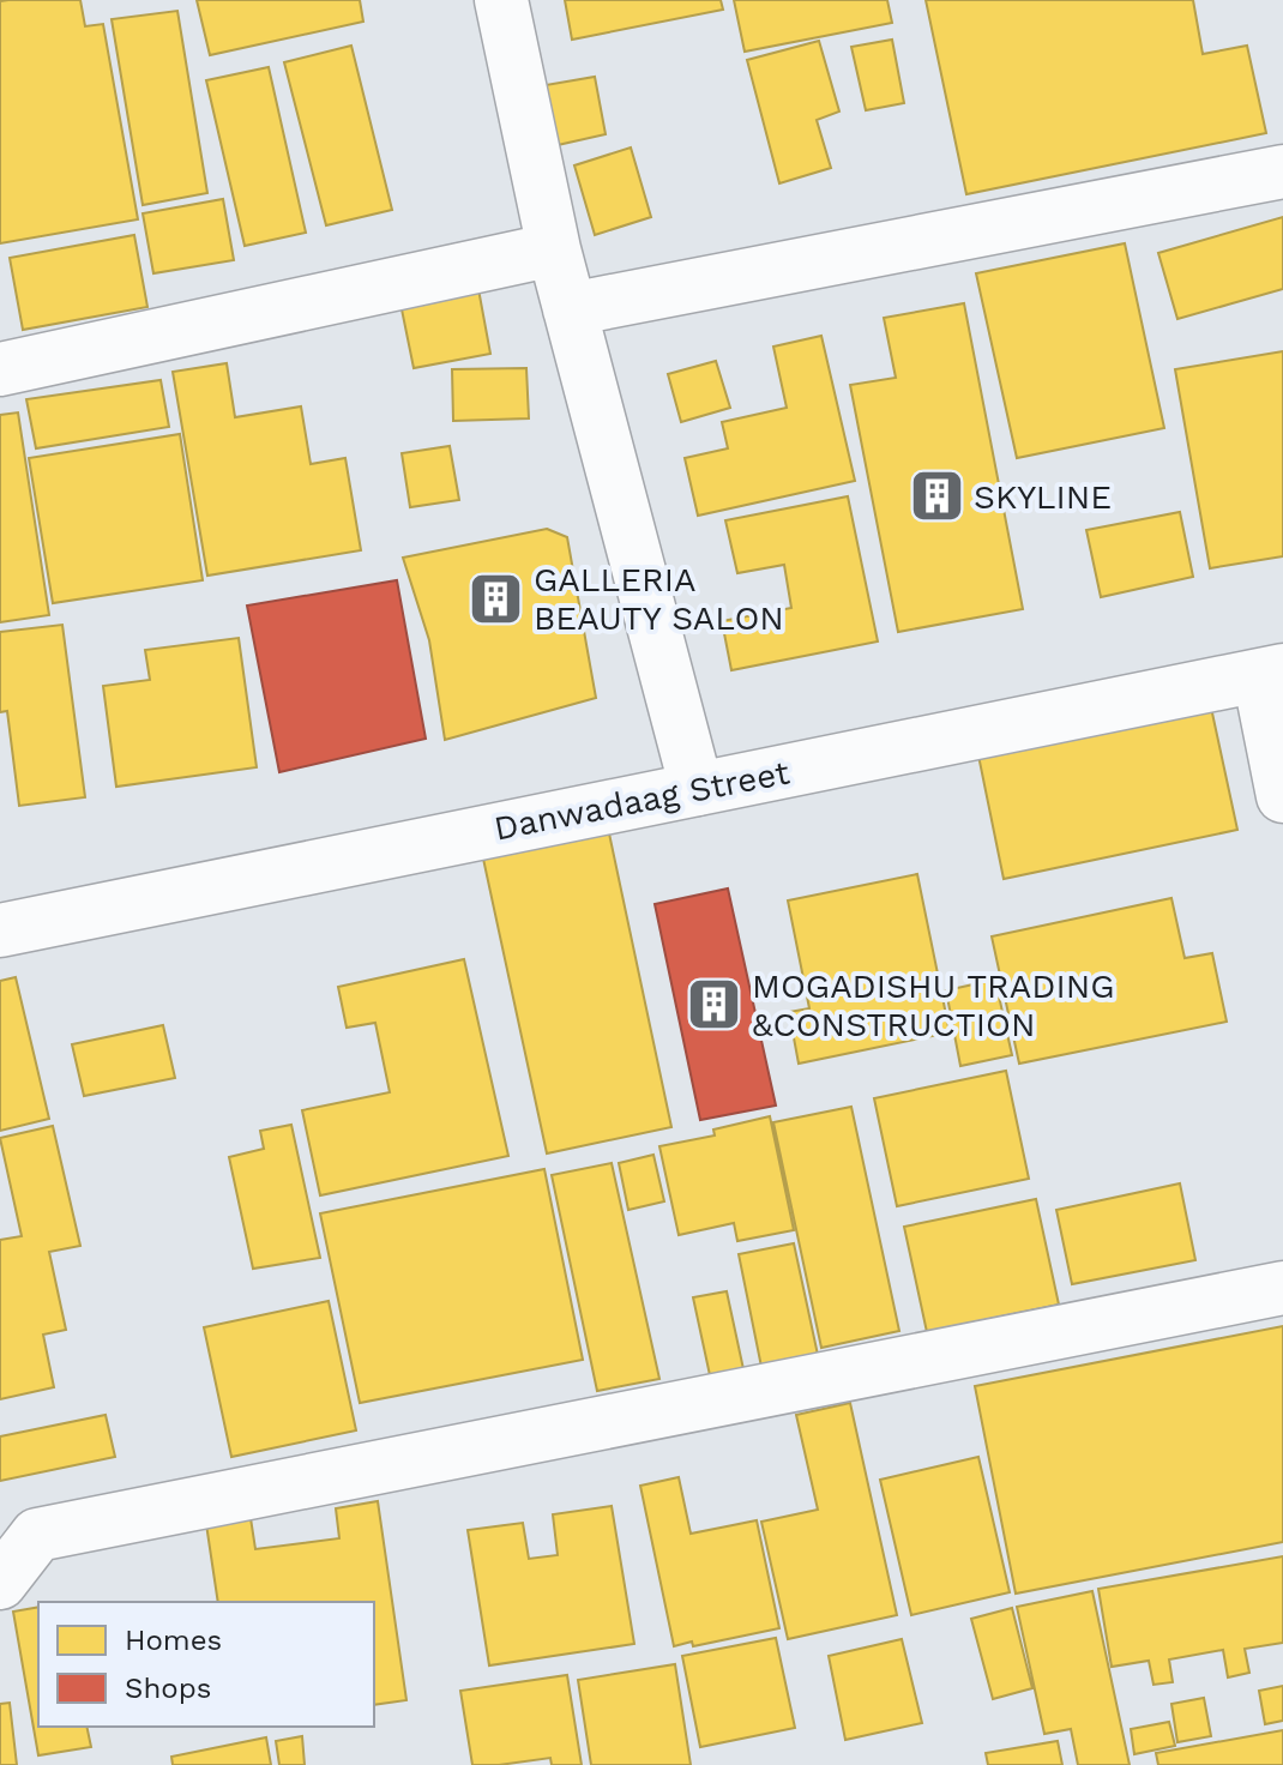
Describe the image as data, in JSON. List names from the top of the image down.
{
  "streets": {
    "street": ["Danwadaag Street"]
  },
  "places": {
    "building": ["SKYLINE", "GALLERIA BEAUTY SALON", "MOGADISHU TRADING &CONSTRUCTION"]
  },
  "legend": ["Homes", "Shops"]
}
